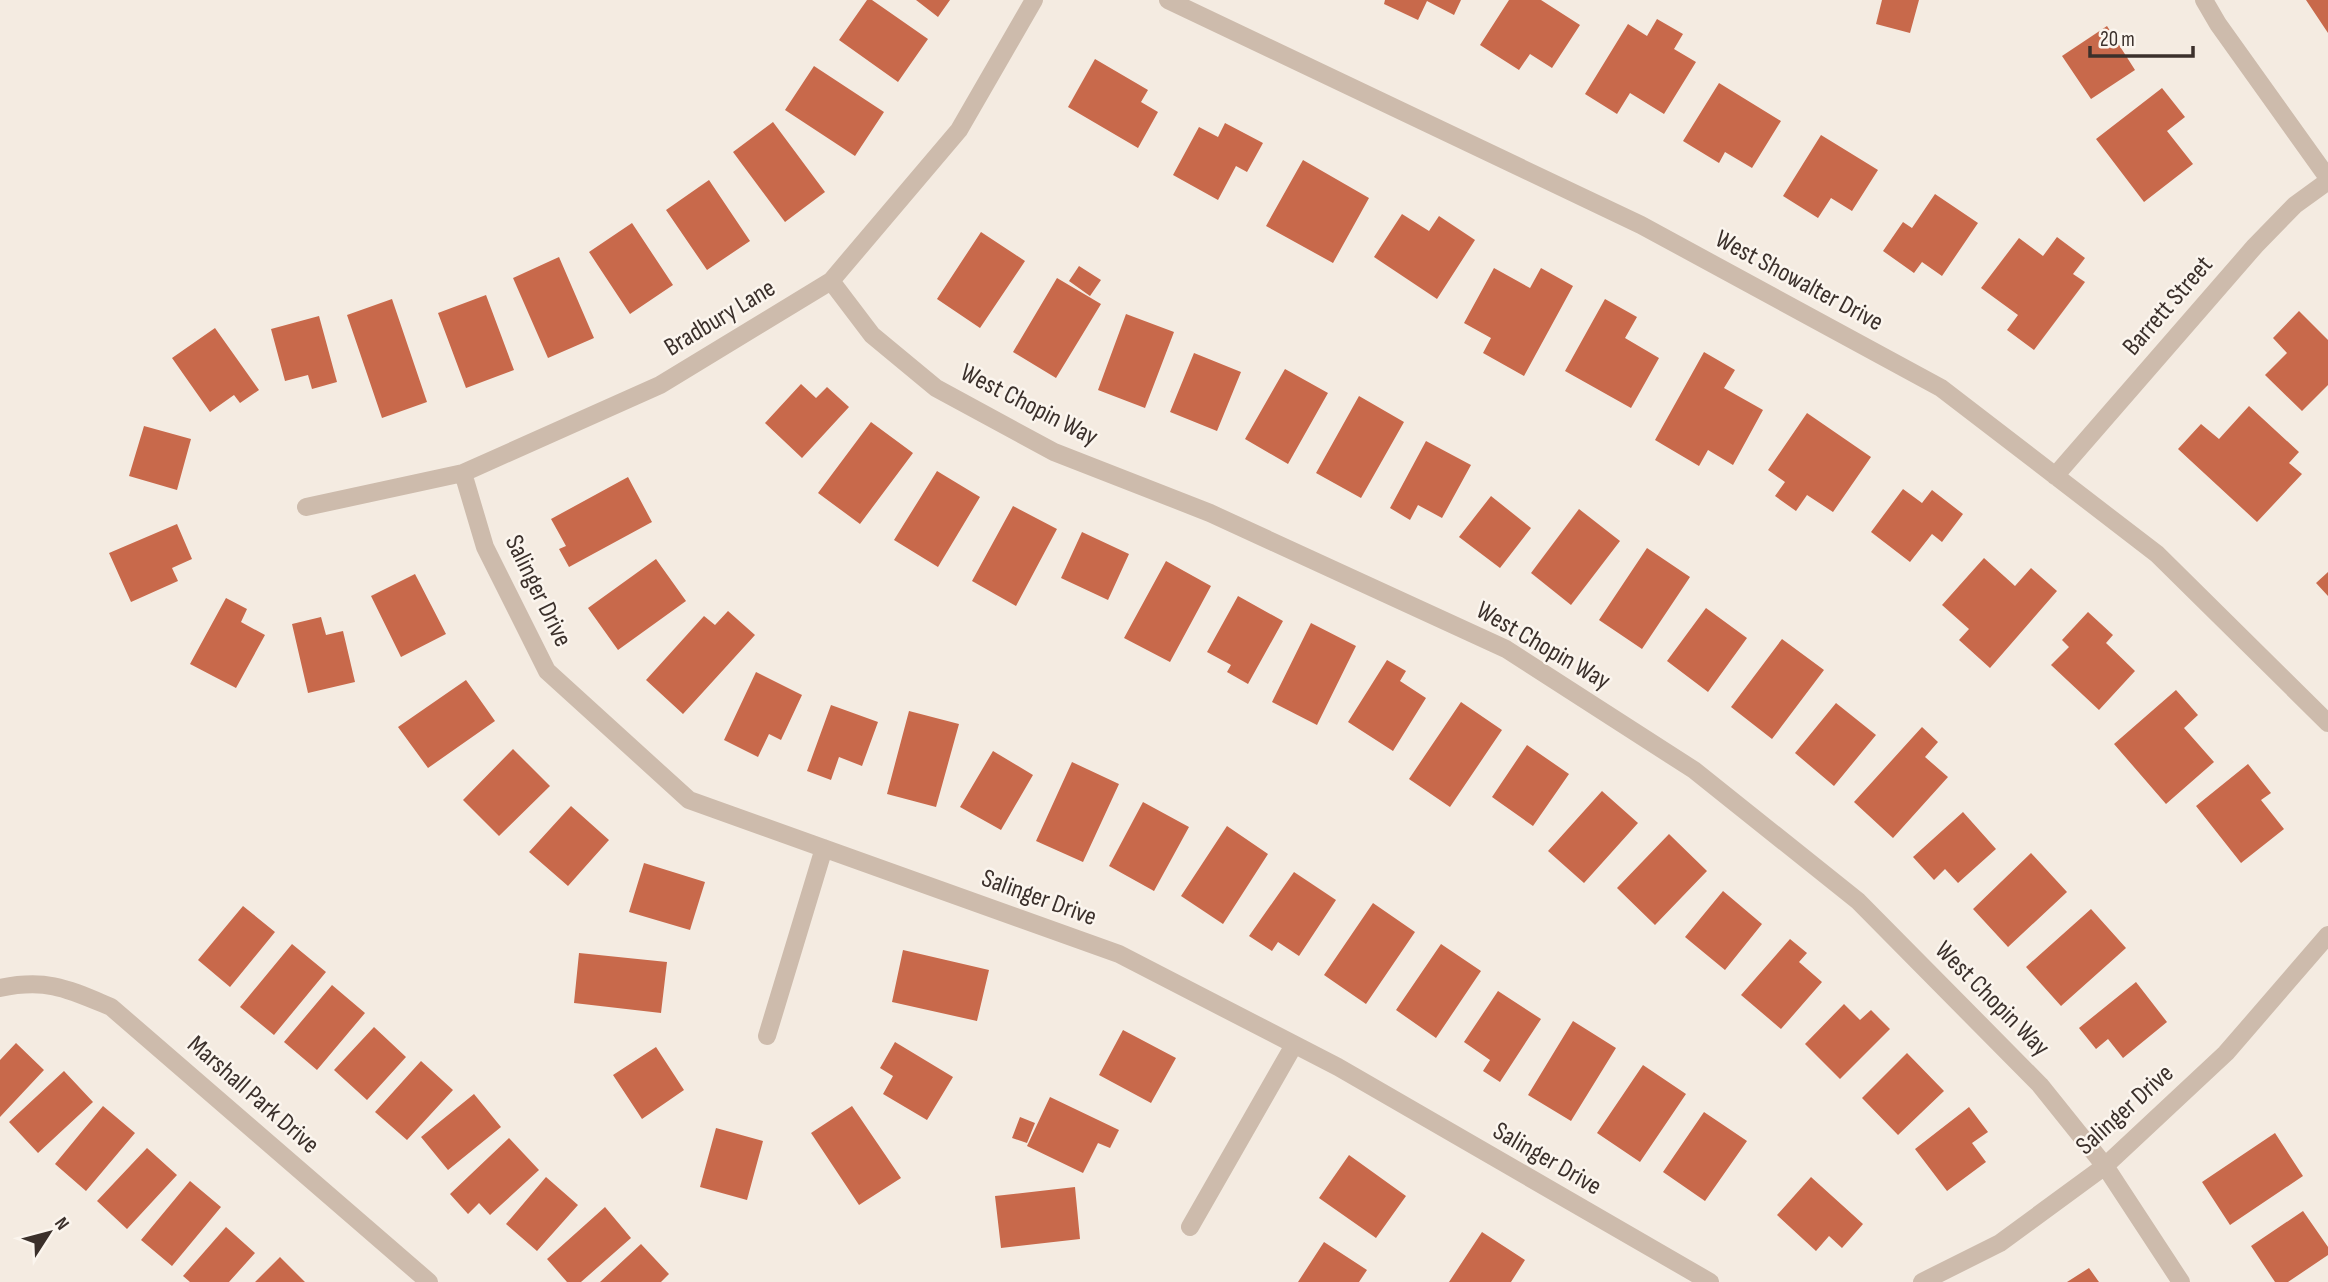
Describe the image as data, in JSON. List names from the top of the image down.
{
  "streets": {
    "street": [
      "West Showalter Drive",
      "Barrett Street",
      "Bradbury Lane",
      "West Chopin Way",
      "Salinger Drive",
      "Marshall Park Drive"
    ]
  },
  "crossings": [
    ["West Showalter Drive", "Barrett Street"],
    ["Bradbury Lane", "West Chopin Way"],
    ["Bradbury Lane", "Salinger Drive"],
    ["West Chopin Way", "Salinger Drive"]
  ],
  "scale_bar": "20 m",
  "north": "top right"
}
